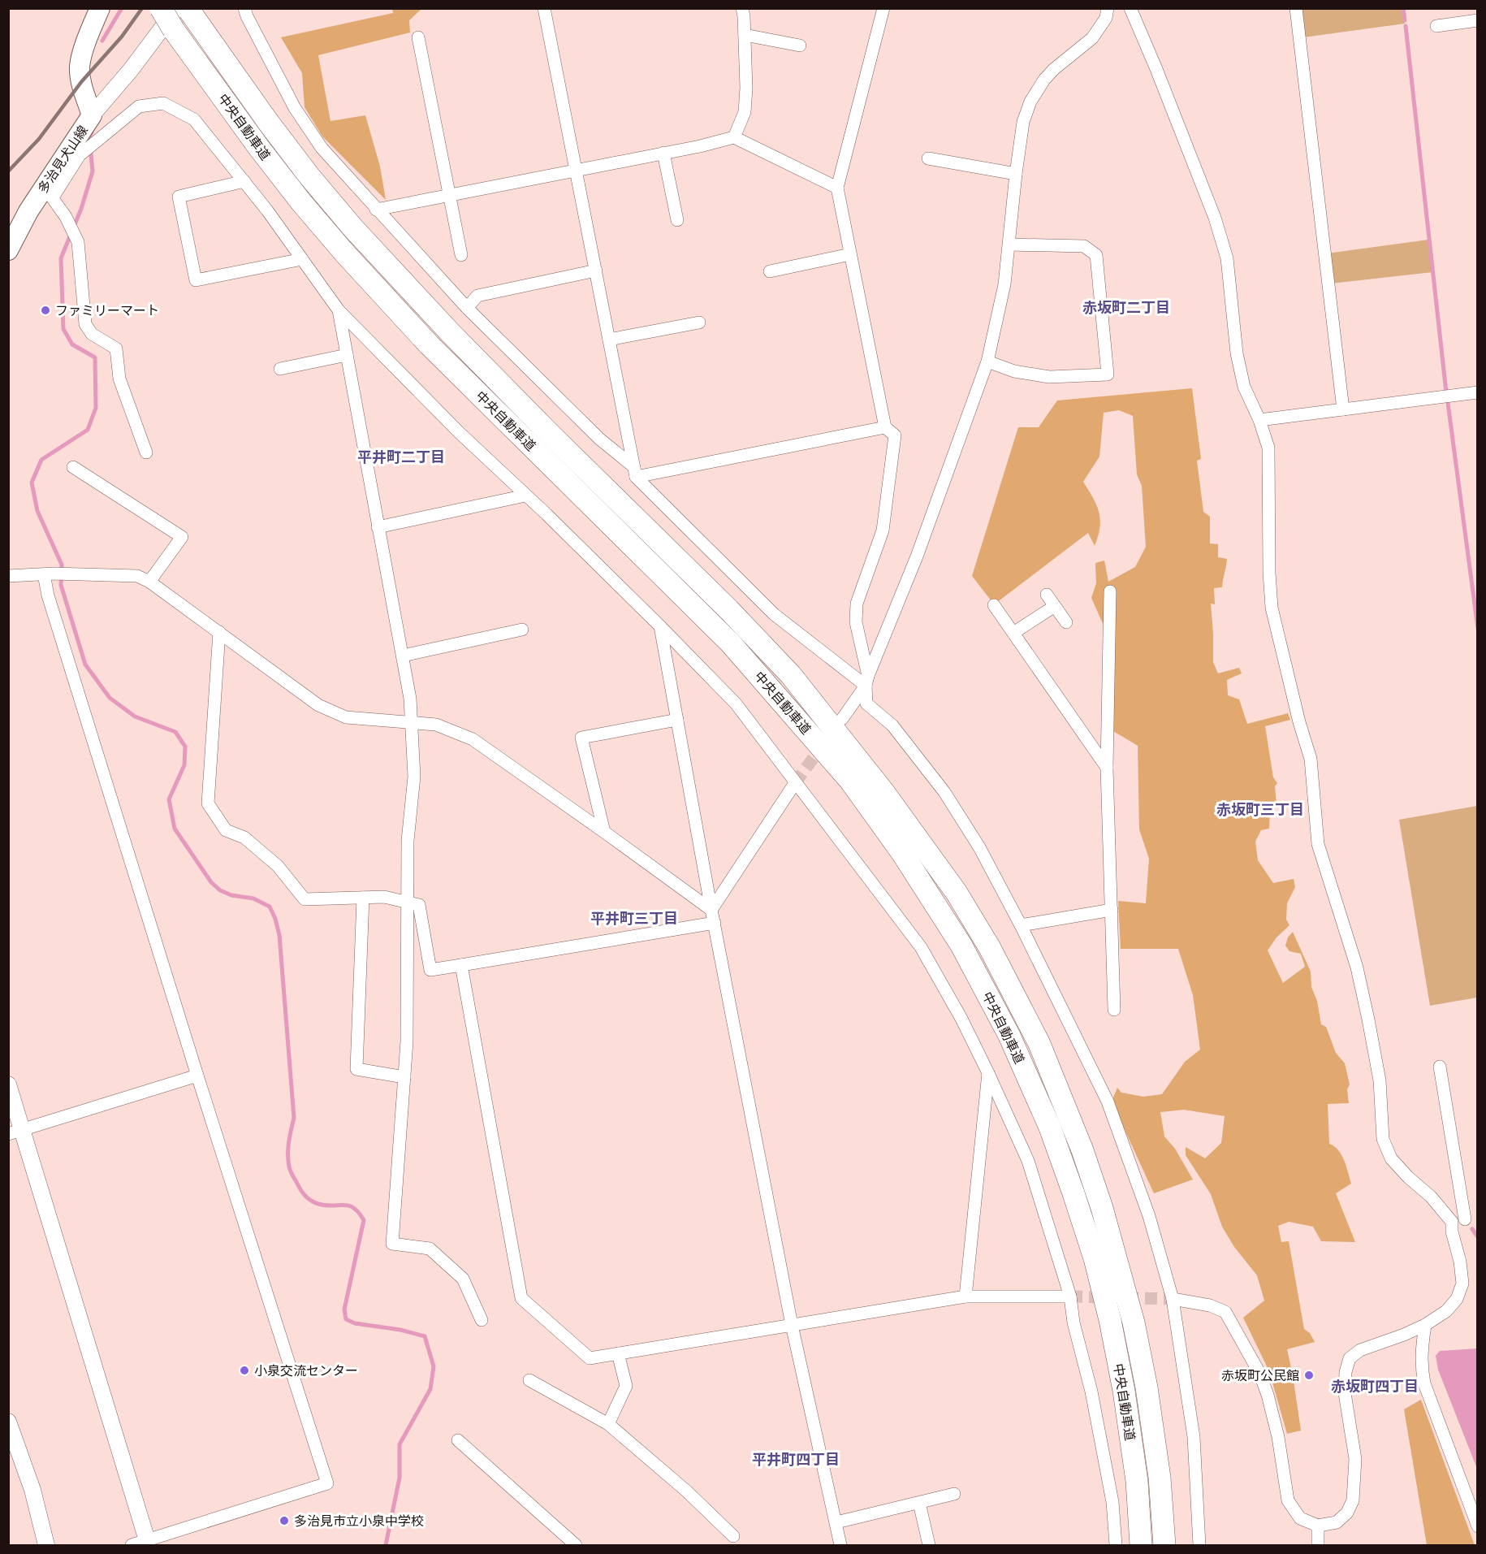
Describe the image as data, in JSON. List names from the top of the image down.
{
  "streets": {
    "highway": ["中央自動車道"],
    "main road": ["多治見犬山線"]
  },
  "districts": [
    "赤坂町二丁目",
    "平井町二丁目",
    "赤坂町三丁目",
    "平井町三丁目",
    "赤坂町四丁目",
    "平井町四丁目"
  ],
  "places": [
    "ファミリーマート",
    "小泉交流センター",
    "赤坂町公民館",
    "多治見市立小泉中学校"
  ]
}
